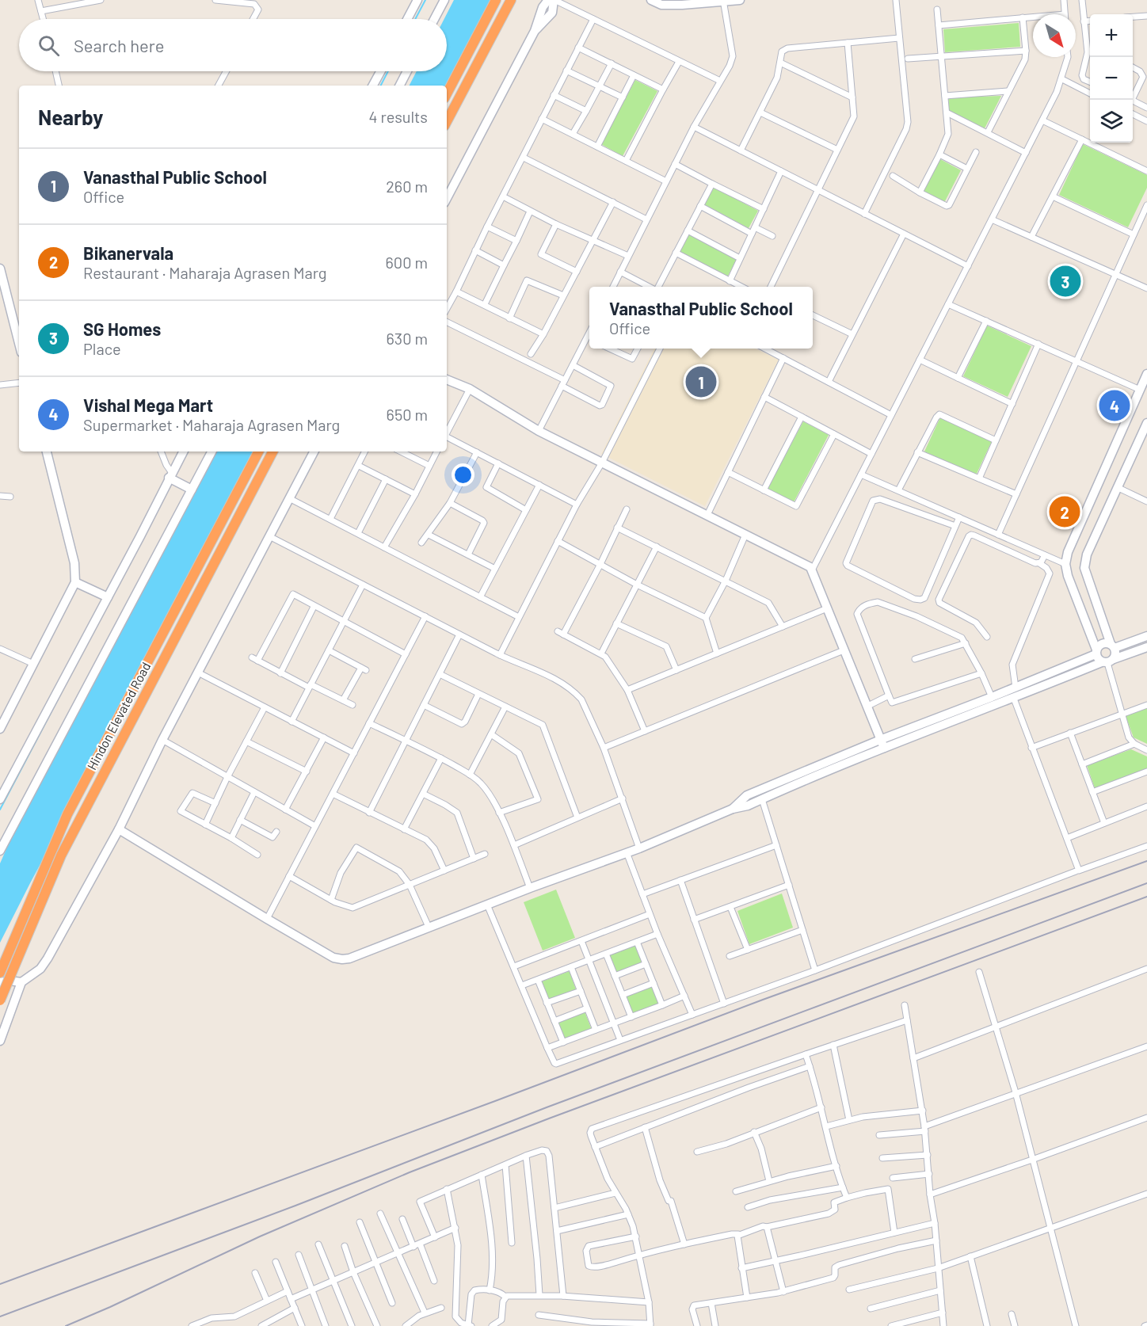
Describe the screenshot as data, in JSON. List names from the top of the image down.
{
  "streets": {
    "highway": ["Hindon Elevated Road"]
  },
  "north": "bottom right",
  "page": {
    "map_buttons": ["+", "−"],
    "search": "Search here",
    "heading": ["Nearby", "4 results"],
    "list": [
      {
        "mark": "1",
        "name": "Vanasthal Public School",
        "note": "Office",
        "value": "260 m"
      },
      {
        "mark": "2",
        "name": "Bikanervala",
        "note": "Restaurant · Maharaja Agrasen Marg",
        "value": "600 m"
      },
      {
        "mark": "3",
        "name": "SG Homes",
        "note": "Place",
        "value": "630 m"
      },
      {
        "mark": "4",
        "name": "Vishal Mega Mart",
        "note": "Supermarket · Maharaja Agrasen Marg",
        "value": "650 m"
      }
    ],
    "pins": [
      "3",
      "1",
      "4",
      "2"
    ],
    "popup": ["Vanasthal Public School", "Office"]
  }
}
